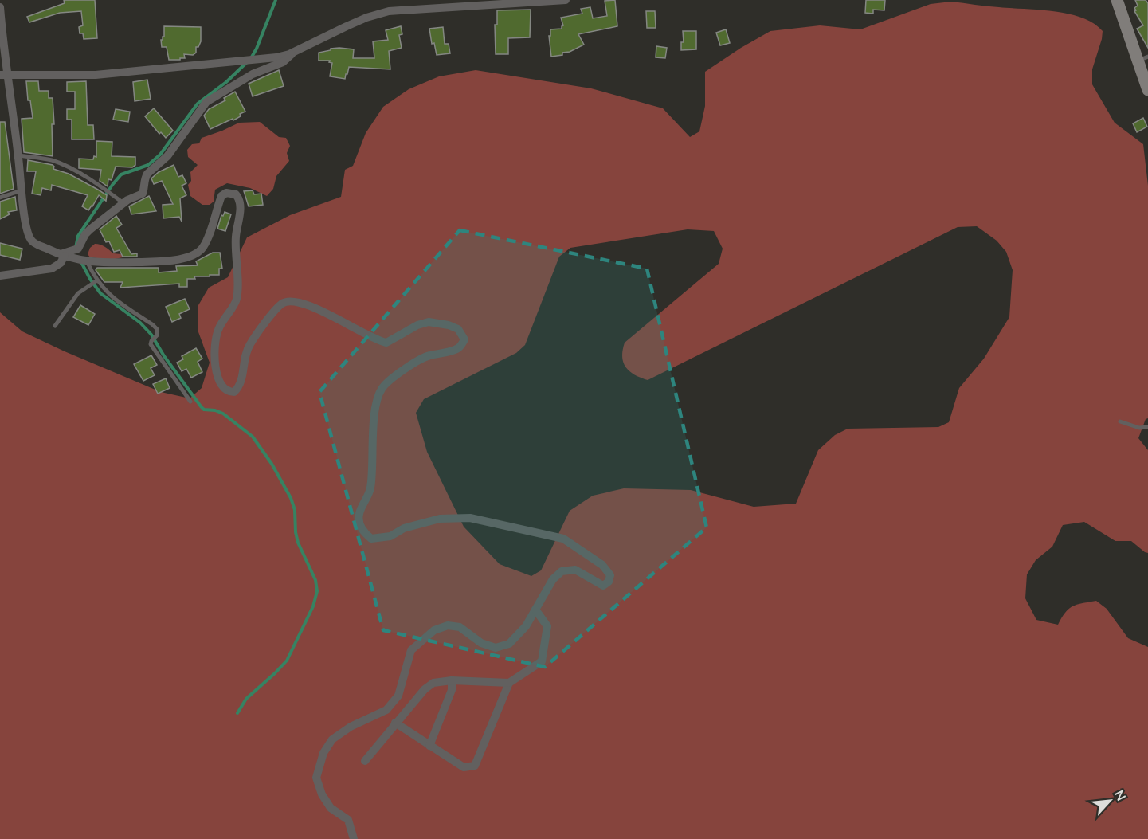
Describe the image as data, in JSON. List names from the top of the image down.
{
  "north": "top right"
}
